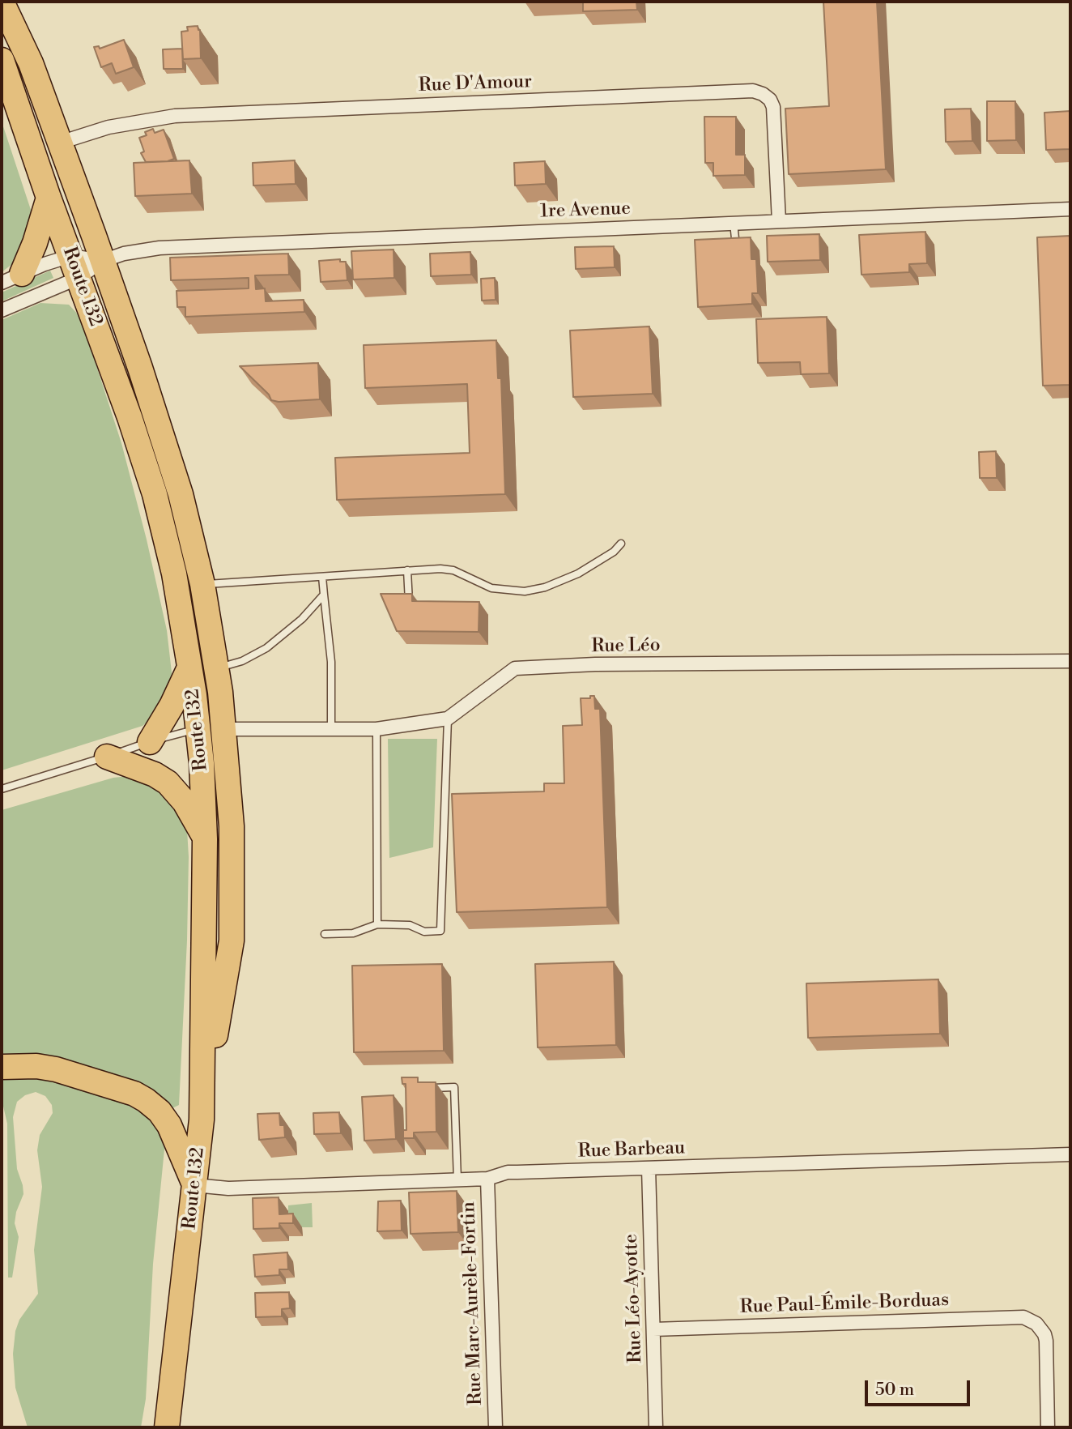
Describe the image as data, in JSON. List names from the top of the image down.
{
  "streets": {
    "highway": ["Route 132"],
    "street": [
      "Rue D'Amour",
      "1re Avenue",
      "Rue Léo",
      "Rue Barbeau",
      "Rue Léo-Ayotte",
      "Rue Marc-Aurèle-Fortin",
      "Rue Paul-Émile-Borduas"
    ]
  },
  "crossings": [
    ["Rue D'Amour", "1re Avenue"],
    ["Rue D'Amour", "Route 132"],
    ["1re Avenue", "Route 132"],
    ["Route 132", "Rue Léo"],
    ["Route 132", "Rue Barbeau"],
    ["Rue Barbeau", "Rue Léo-Ayotte"],
    ["Rue Barbeau", "Rue Marc-Aurèle-Fortin"],
    ["Rue Léo-Ayotte", "Rue Paul-Émile-Borduas"]
  ],
  "scale_bar": "50 m"
}
